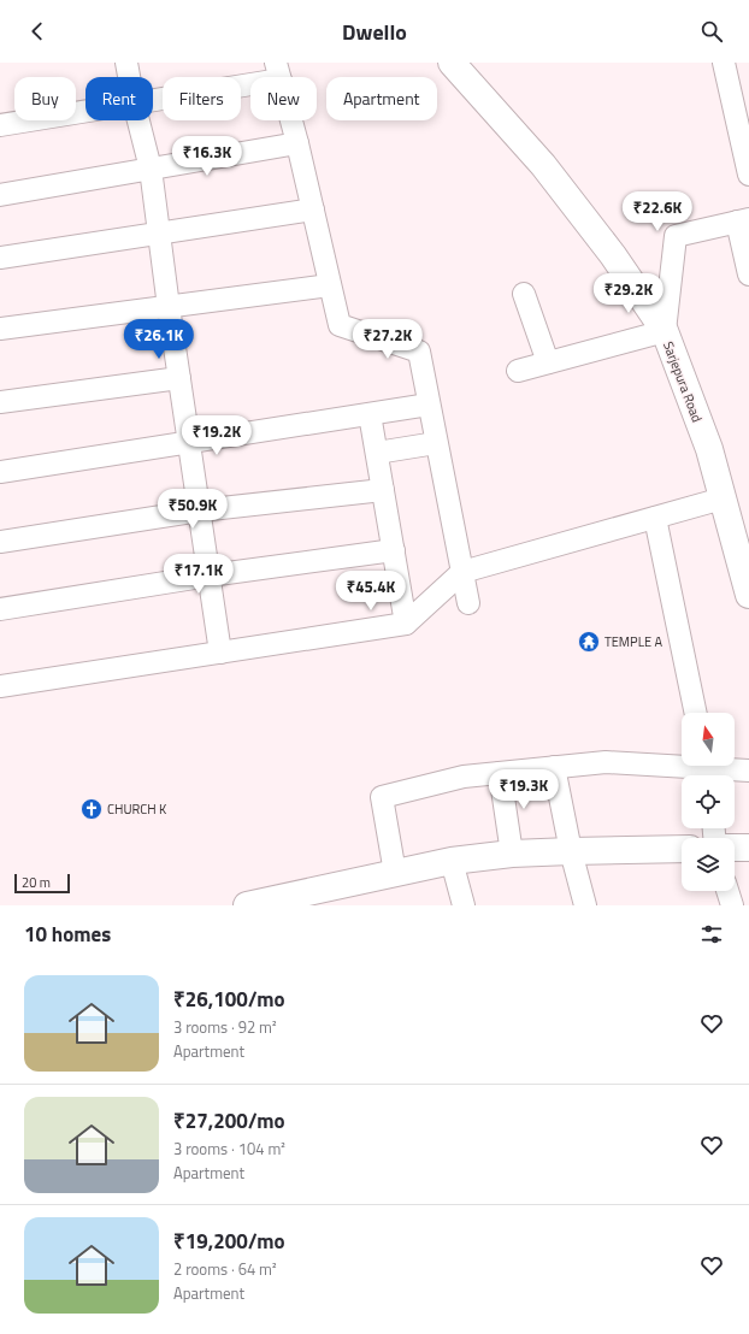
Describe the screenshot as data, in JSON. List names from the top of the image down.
{
  "streets": {
    "street": ["Sarjepura Road"]
  },
  "places": {
    "temple": ["TEMPLE A"],
    "church": ["CHURCH K"]
  },
  "scale_bar": "20 m",
  "north": "top",
  "page": {
    "header": "Dwello",
    "chip": [
      "Buy",
      "Rent",
      "Filters",
      "New",
      "Apartment"
    ],
    "price": [
      "₹16.3K",
      "₹22.6K",
      "₹29.2K",
      "₹26.1K",
      "₹27.2K",
      "₹19.2K",
      "₹50.9K",
      "₹17.1K",
      "₹45.4K",
      "₹19.3K"
    ],
    "scale": "20 m",
    "heading": "10 homes",
    "list": [
      {
        "name": "₹26,100/mo",
        "note": "3 rooms · 92 m² · Apartment"
      },
      {
        "name": "₹27,200/mo",
        "note": "3 rooms · 104 m² · Apartment"
      },
      {
        "name": "₹19,200/mo",
        "note": "2 rooms · 64 m² · Apartment"
      }
    ]
  }
}
